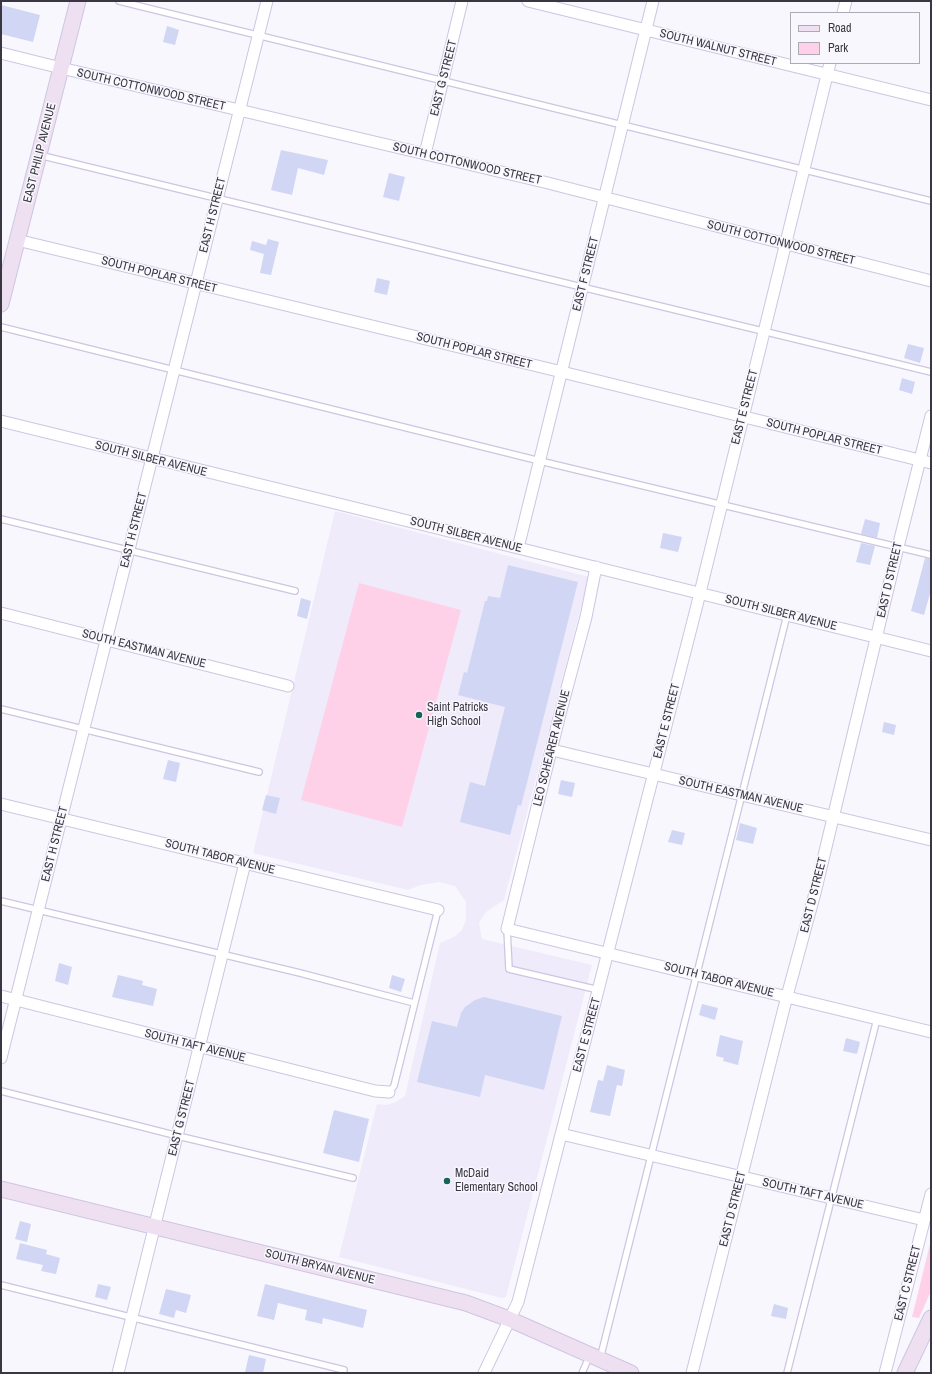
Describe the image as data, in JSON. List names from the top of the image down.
{
  "streets": {
    "main road": ["EAST PHILIP AVENUE", "SOUTH BRYAN AVENUE"],
    "street": [
      "SOUTH WALNUT STREET",
      "EAST G STREET",
      "SOUTH COTTONWOOD STREET",
      "EAST H STREET",
      "EAST F STREET",
      "SOUTH POPLAR STREET",
      "EAST E STREET",
      "SOUTH SILBER AVENUE",
      "EAST D STREET",
      "SOUTH EASTMAN AVENUE",
      "LEO SCHEARER AVENUE",
      "SOUTH TABOR AVENUE",
      "SOUTH TAFT AVENUE",
      "EAST C STREET"
    ]
  },
  "crossings": [
    ["SOUTH WALNUT STREET", "EAST F STREET"],
    ["SOUTH WALNUT STREET", "EAST E STREET"],
    ["EAST G STREET", "SOUTH COTTONWOOD STREET"],
    ["EAST G STREET", "SOUTH TABOR AVENUE"],
    ["EAST G STREET", "SOUTH TAFT AVENUE"],
    ["EAST G STREET", "SOUTH BRYAN AVENUE"],
    ["SOUTH COTTONWOOD STREET", "EAST PHILIP AVENUE"],
    ["SOUTH COTTONWOOD STREET", "EAST H STREET"],
    ["SOUTH COTTONWOOD STREET", "EAST F STREET"],
    ["SOUTH COTTONWOOD STREET", "EAST E STREET"],
    ["EAST PHILIP AVENUE", "SOUTH POPLAR STREET"],
    ["EAST H STREET", "SOUTH POPLAR STREET"],
    ["EAST H STREET", "SOUTH SILBER AVENUE"],
    ["EAST H STREET", "SOUTH EASTMAN AVENUE"],
    ["EAST H STREET", "SOUTH TABOR AVENUE"],
    ["EAST H STREET", "SOUTH TAFT AVENUE"],
    ["EAST F STREET", "SOUTH POPLAR STREET"],
    ["EAST F STREET", "SOUTH SILBER AVENUE"],
    ["SOUTH POPLAR STREET", "EAST E STREET"],
    ["SOUTH POPLAR STREET", "EAST D STREET"],
    ["EAST E STREET", "SOUTH SILBER AVENUE"],
    ["EAST E STREET", "SOUTH EASTMAN AVENUE"],
    ["EAST E STREET", "SOUTH TABOR AVENUE"],
    ["EAST E STREET", "SOUTH TAFT AVENUE"],
    ["EAST E STREET", "SOUTH BRYAN AVENUE"],
    ["SOUTH SILBER AVENUE", "EAST D STREET"],
    ["SOUTH SILBER AVENUE", "LEO SCHEARER AVENUE"],
    ["EAST D STREET", "SOUTH EASTMAN AVENUE"],
    ["EAST D STREET", "SOUTH TABOR AVENUE"],
    ["EAST D STREET", "SOUTH TAFT AVENUE"],
    ["SOUTH EASTMAN AVENUE", "LEO SCHEARER AVENUE"],
    ["LEO SCHEARER AVENUE", "SOUTH TABOR AVENUE"],
    ["SOUTH TAFT AVENUE", "EAST C STREET"]
  ],
  "places": ["Saint Patricks High School", "McDaid Elementary School"],
  "legend": ["Road", "Park"]
}
